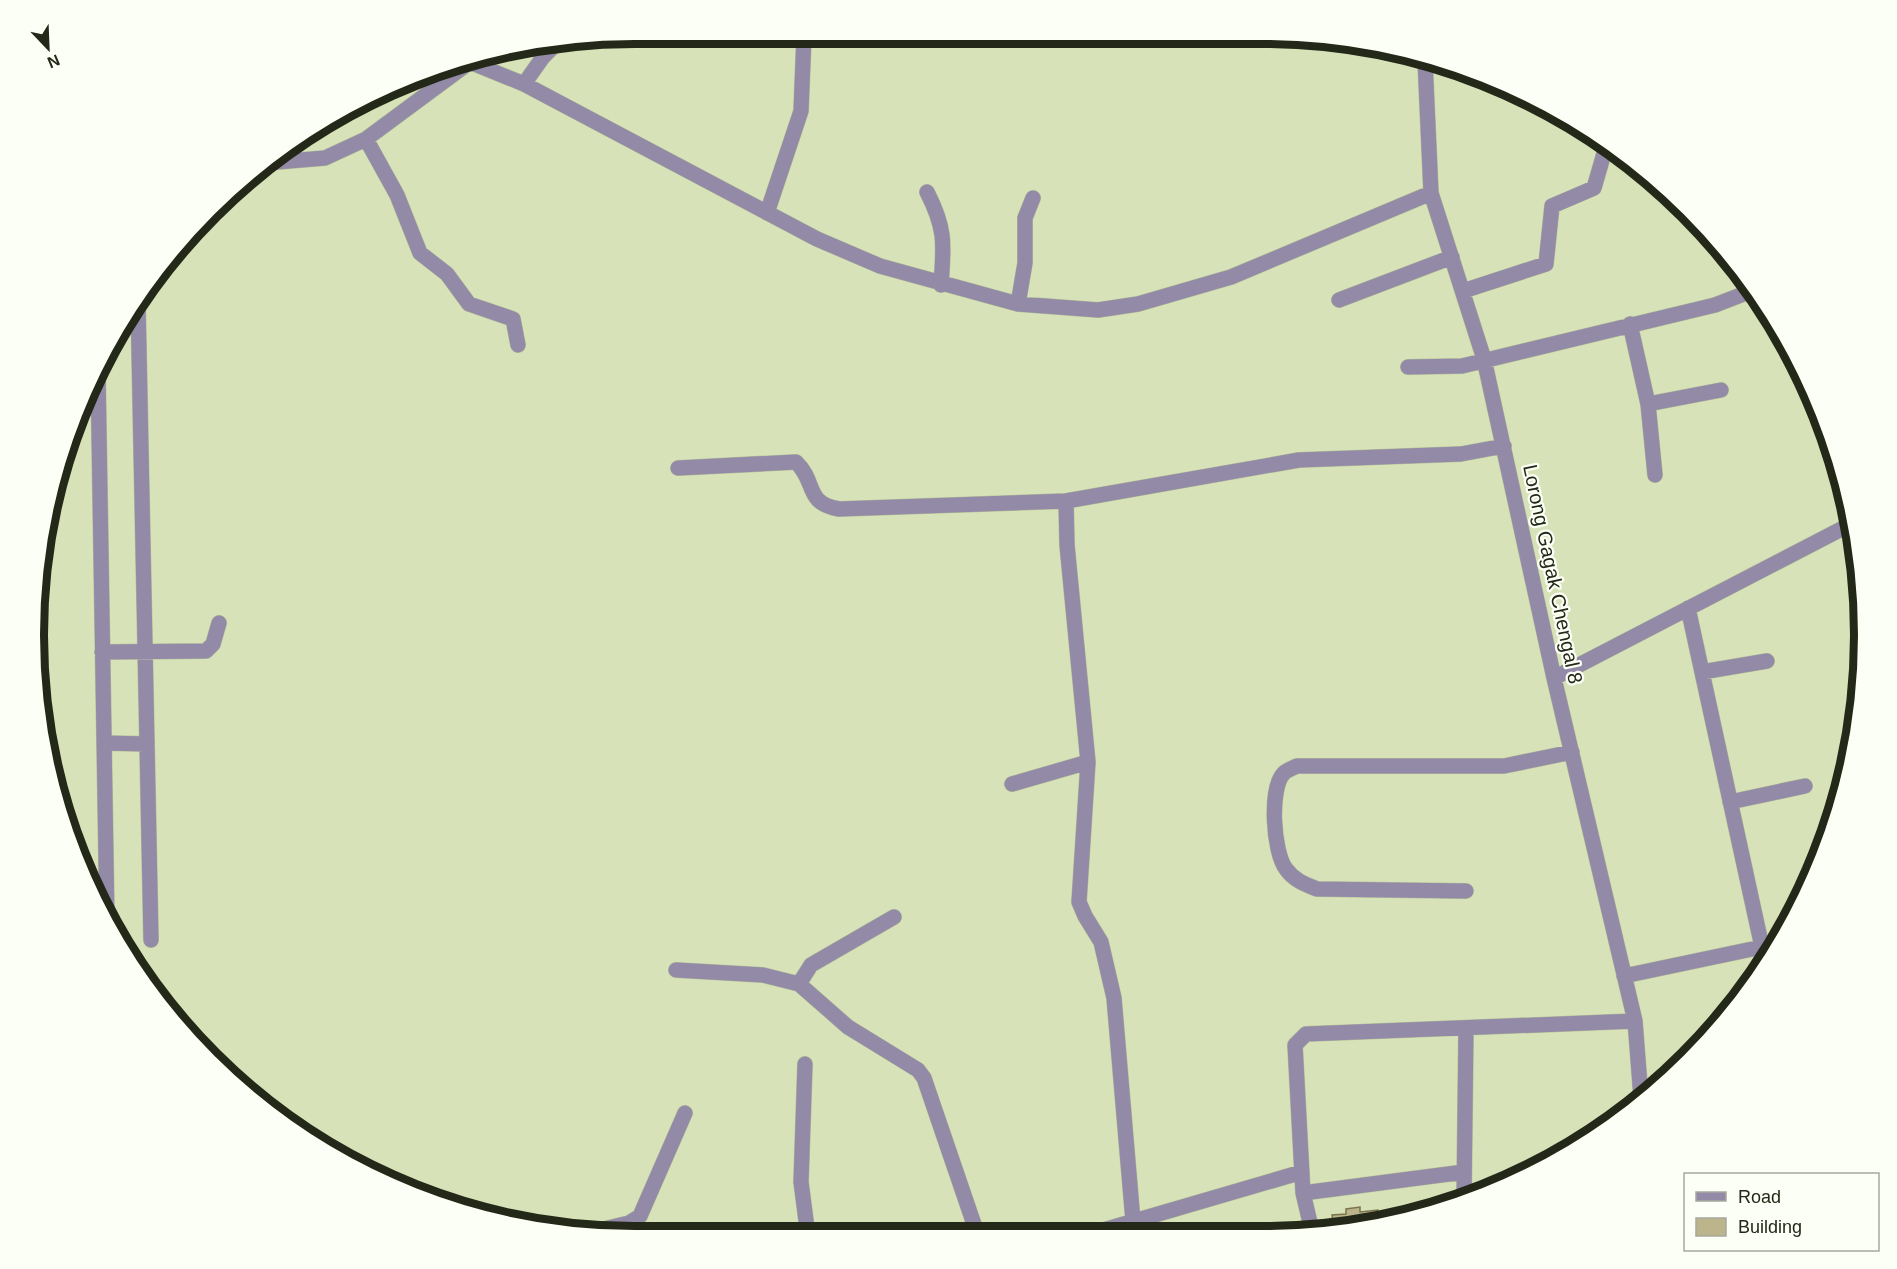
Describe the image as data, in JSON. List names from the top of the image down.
{
  "streets": {
    "street": ["Lorong Gagak Chengal 8"]
  },
  "legend": ["Road", "Building"],
  "north": "bottom right"
}
